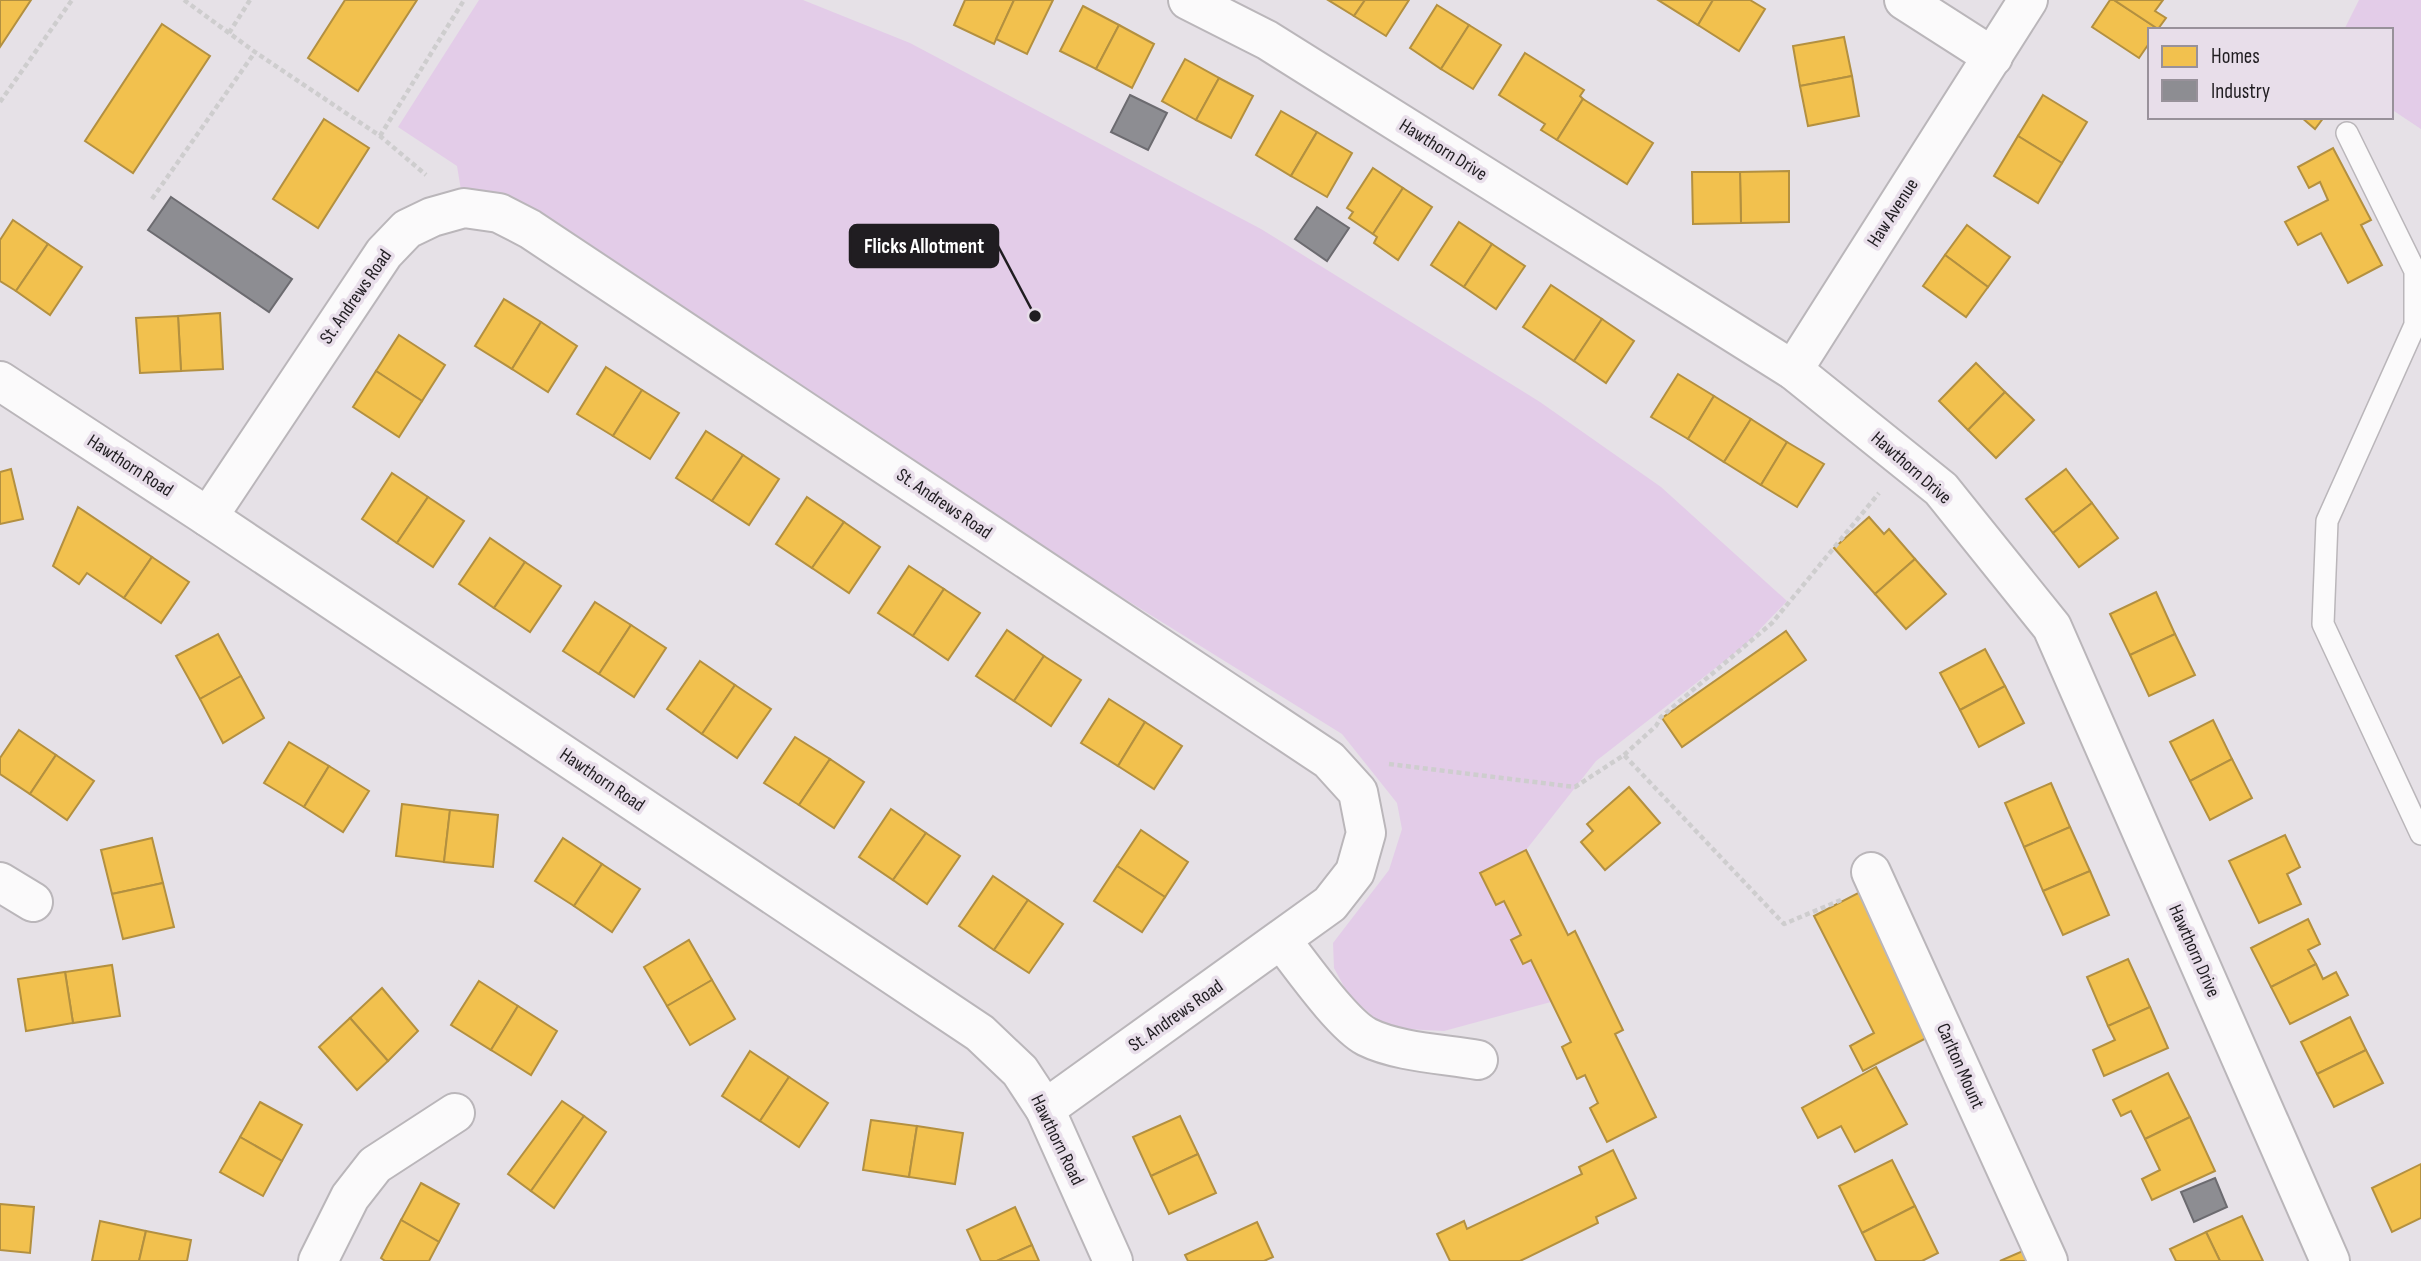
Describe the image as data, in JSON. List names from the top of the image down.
{
  "streets": {
    "street": [
      "Hawthorn Drive",
      "Haw Avenue",
      "St. Andrews Road",
      "Hawthorn Road",
      "Carlton Mount"
    ]
  },
  "crossings": [
    ["Hawthorn Drive", "Haw Avenue"],
    ["St. Andrews Road", "Hawthorn Road"]
  ],
  "places": ["Flicks Allotment"],
  "legend": ["Homes", "Industry"]
}
